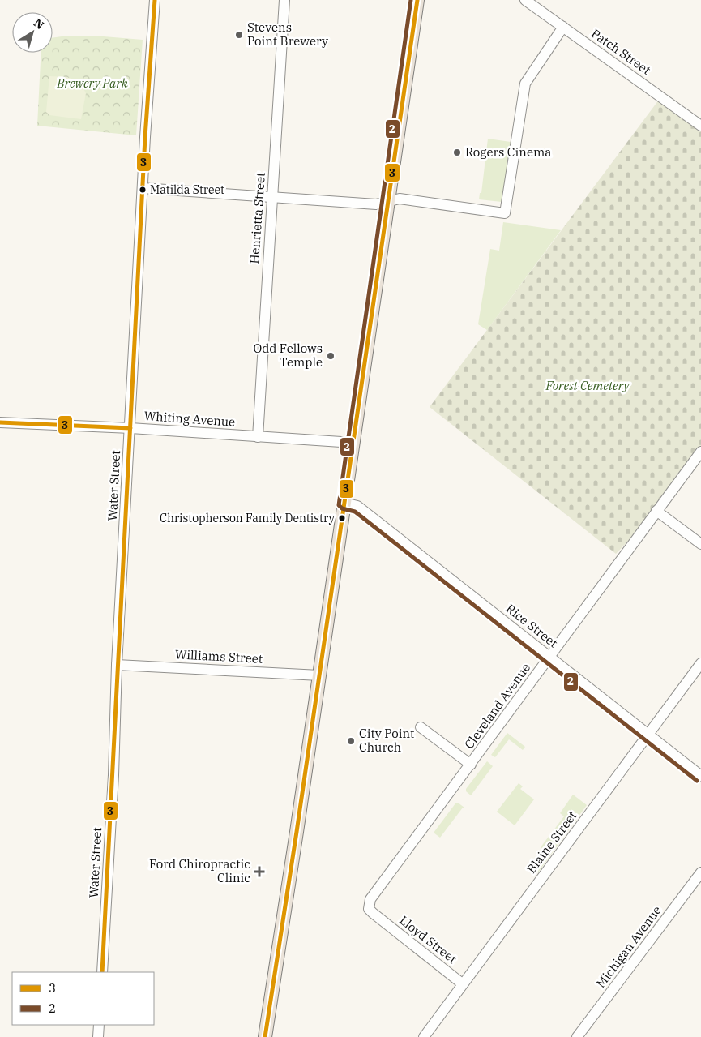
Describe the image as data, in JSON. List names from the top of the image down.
{
  "streets": {
    "street": [
      "Patch Street",
      "Henrietta Street",
      "Whiting Avenue",
      "Water Street",
      "Rice Street",
      "Williams Street",
      "Cleveland Avenue",
      "Blaine Street",
      "Lloyd Street",
      "Michigan Avenue"
    ]
  },
  "crossings": [
    ["Henrietta Street", "Whiting Avenue"],
    ["Whiting Avenue", "Water Street"],
    ["Water Street", "Williams Street"],
    ["Rice Street", "Cleveland Avenue"],
    ["Rice Street", "Blaine Street"],
    ["Cleveland Avenue", "Lloyd Street"],
    ["Blaine Street", "Lloyd Street"]
  ],
  "parks": ["Brewery Park", "Forest Cemetery"],
  "places": {
    "other": [
      "Stevens Point Brewery",
      "Rogers Cinema",
      "Matilda Street",
      "Odd Fellows Temple",
      "Christopherson Family Dentistry",
      "City Point Church"
    ],
    "health": ["Ford Chiropractic Clinic"]
  },
  "lines": ["transit line 3", "transit line 2"],
  "legend": ["3", "2"],
  "north": "top right"
}
